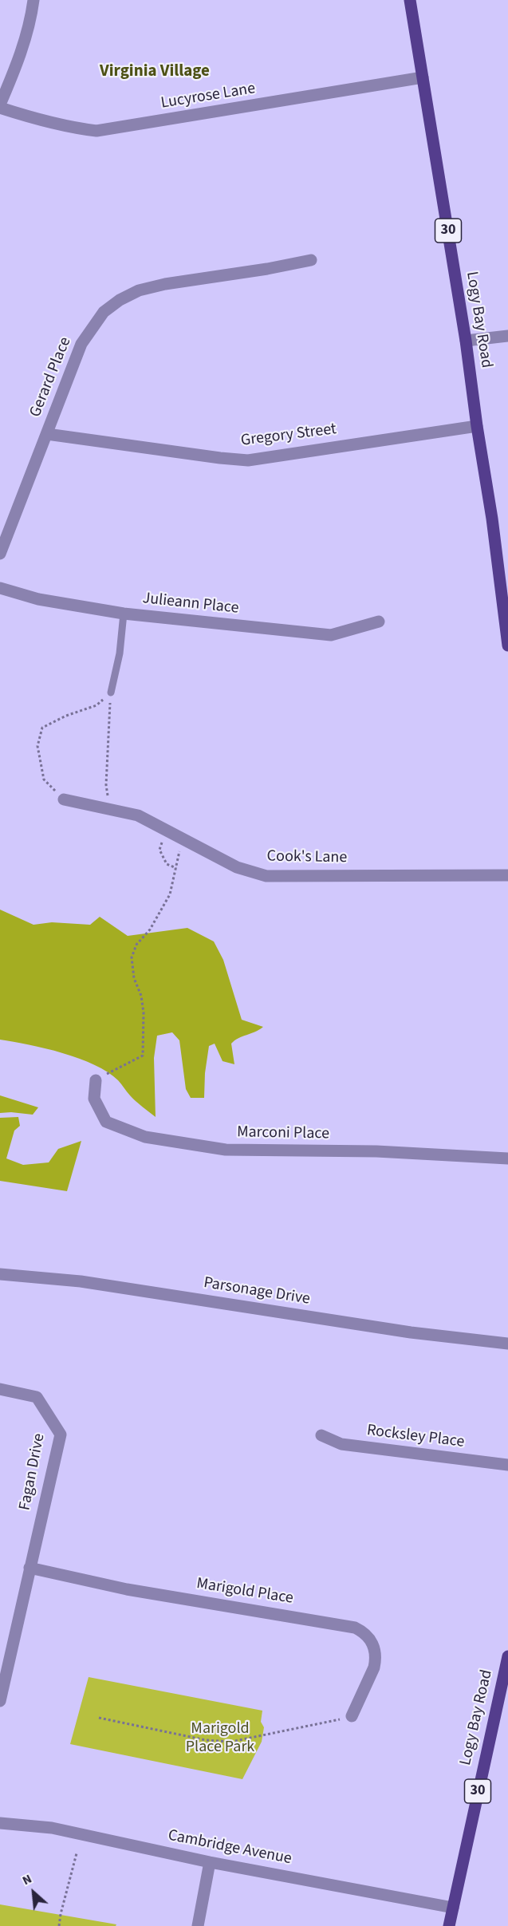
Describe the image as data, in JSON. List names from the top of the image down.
{
  "streets": {
    "main road": ["30", "Logy Bay Road"],
    "street": [
      "Lucyrose Lane",
      "Gerard Place",
      "Gregory Street",
      "Julieann Place",
      "Cook's Lane",
      "Marconi Place",
      "Parsonage Drive",
      "Rocksley Place",
      "Fagan Drive",
      "Marigold Place",
      "Cambridge Avenue"
    ]
  },
  "crossings": [
    ["Lucyrose Lane", "Logy Bay Road"],
    ["Logy Bay Road", "Gregory Street"],
    ["Logy Bay Road", "Cambridge Avenue"],
    ["Gerard Place", "Gregory Street"],
    ["Fagan Drive", "Marigold Place"]
  ],
  "districts": ["Virginia Village"],
  "parks": ["Marigold Place Park"],
  "north": "top left"
}
